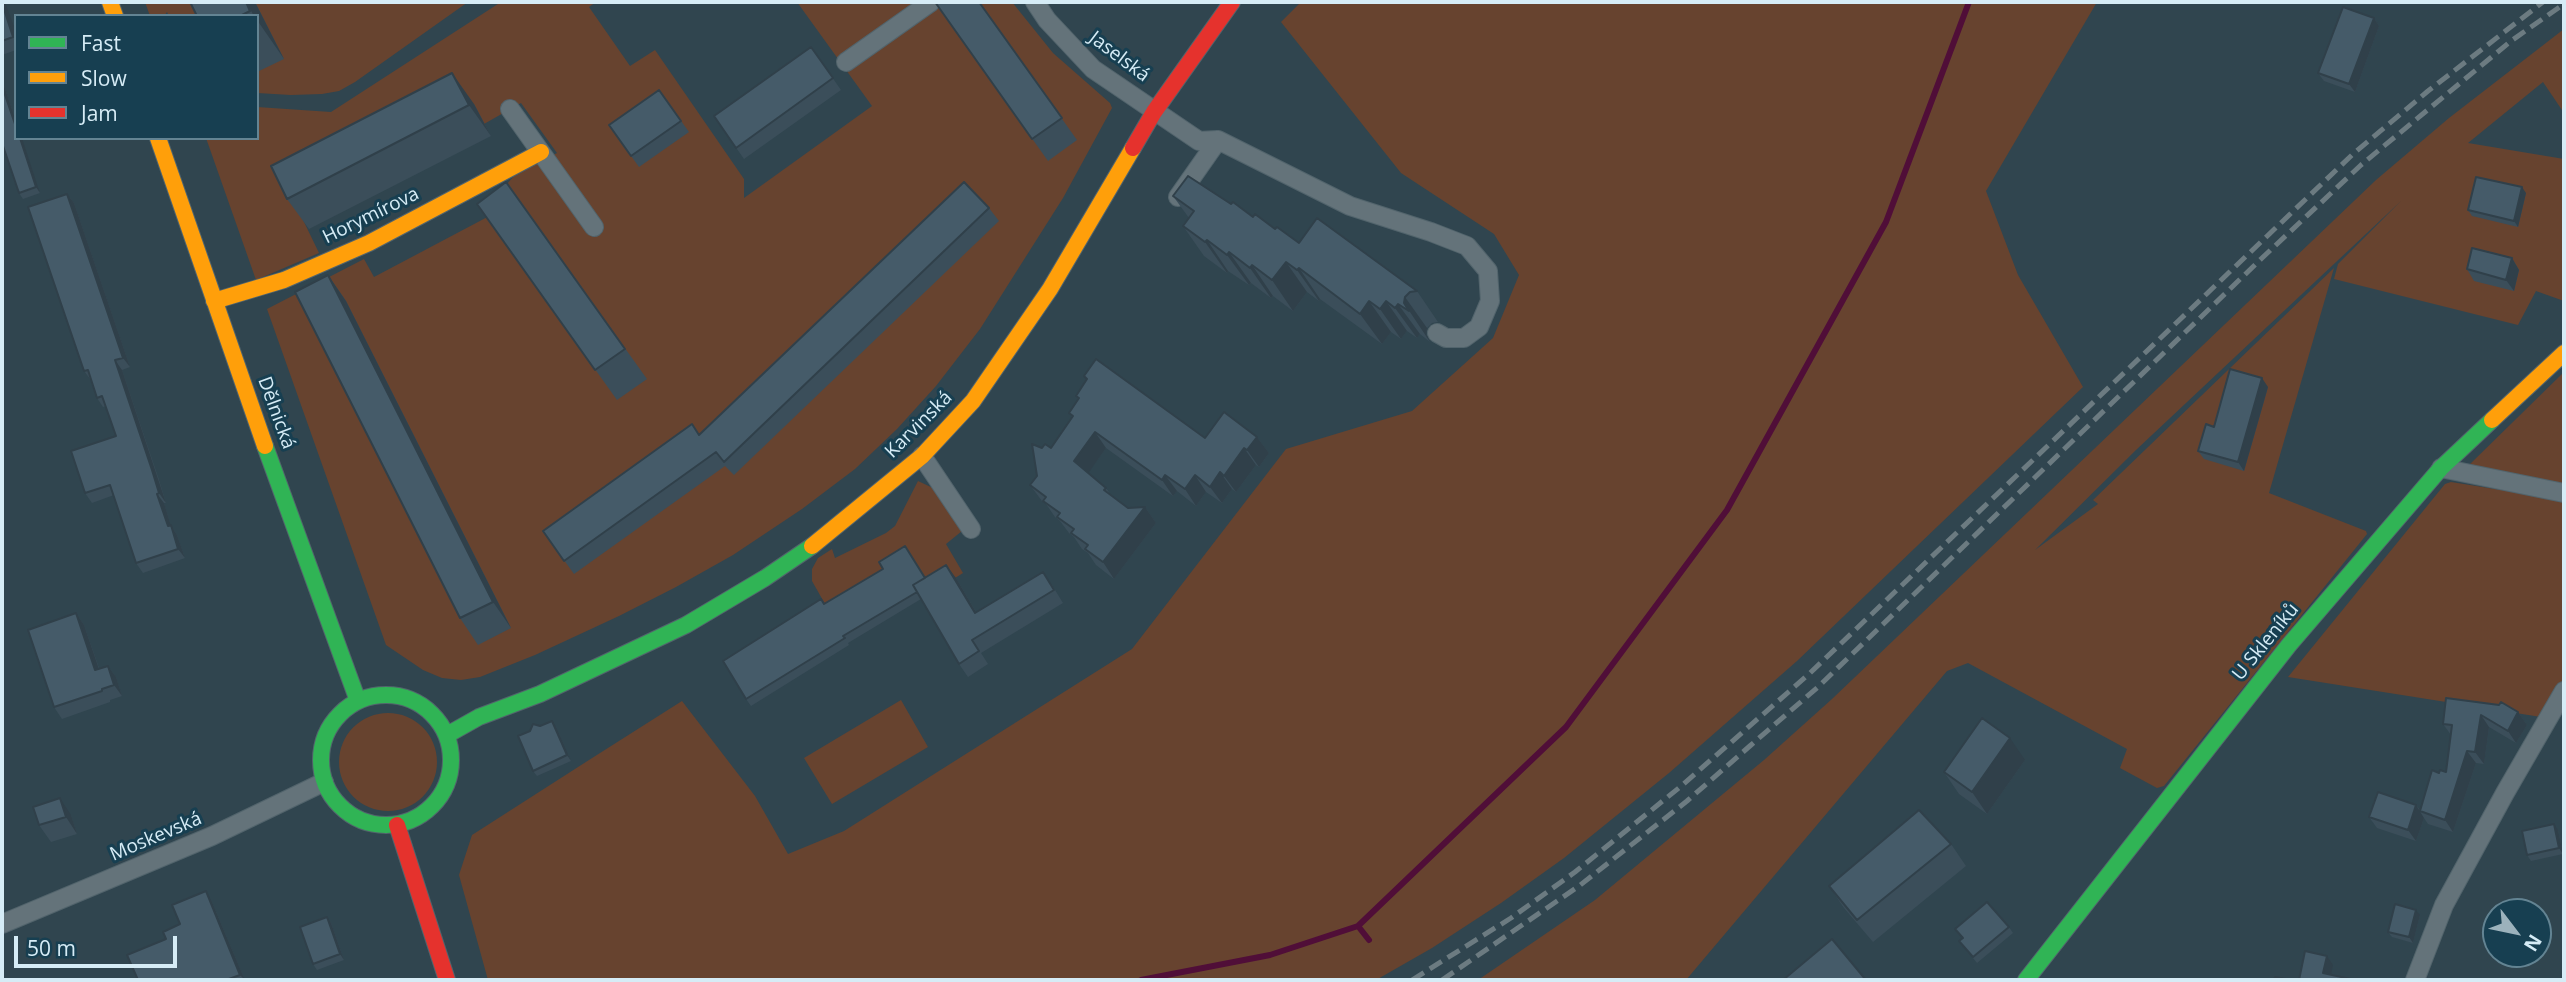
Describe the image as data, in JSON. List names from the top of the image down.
{
  "streets": {
    "street": [
      "Jaselská",
      "Horymírova",
      "Dělnická",
      "Karvinská",
      "U Skleníků",
      "Moskevská"
    ]
  },
  "crossings": [
    ["Jaselská", "Karvinská"],
    ["Horymírova", "Dělnická"],
    ["Dělnická", "Karvinská"],
    ["Dělnická", "Moskevská"],
    ["Karvinská", "Moskevská"]
  ],
  "legend": ["Fast", "Slow", "Jam"],
  "scale_bar": "50 m",
  "north": "bottom right"
}
